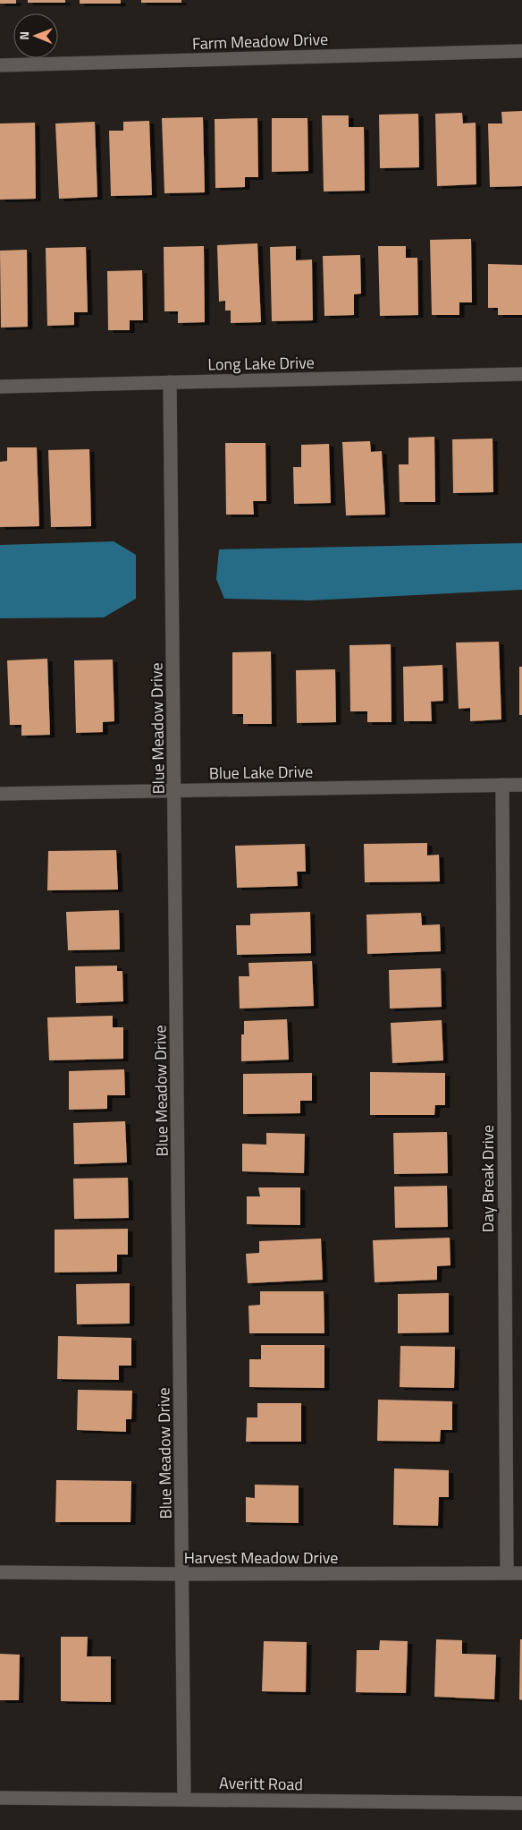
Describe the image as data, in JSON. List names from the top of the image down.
{
  "streets": {
    "street": [
      "Farm Meadow Drive",
      "Long Lake Drive",
      "Blue Meadow Drive",
      "Blue Lake Drive",
      "Day Break Drive",
      "Harvest Meadow Drive",
      "Averitt Road"
    ]
  },
  "crossings": [
    ["Long Lake Drive", "Blue Meadow Drive"],
    ["Blue Meadow Drive", "Blue Lake Drive"],
    ["Blue Meadow Drive", "Harvest Meadow Drive"],
    ["Blue Meadow Drive", "Averitt Road"],
    ["Blue Lake Drive", "Day Break Drive"],
    ["Day Break Drive", "Harvest Meadow Drive"]
  ],
  "north": "left"
}
